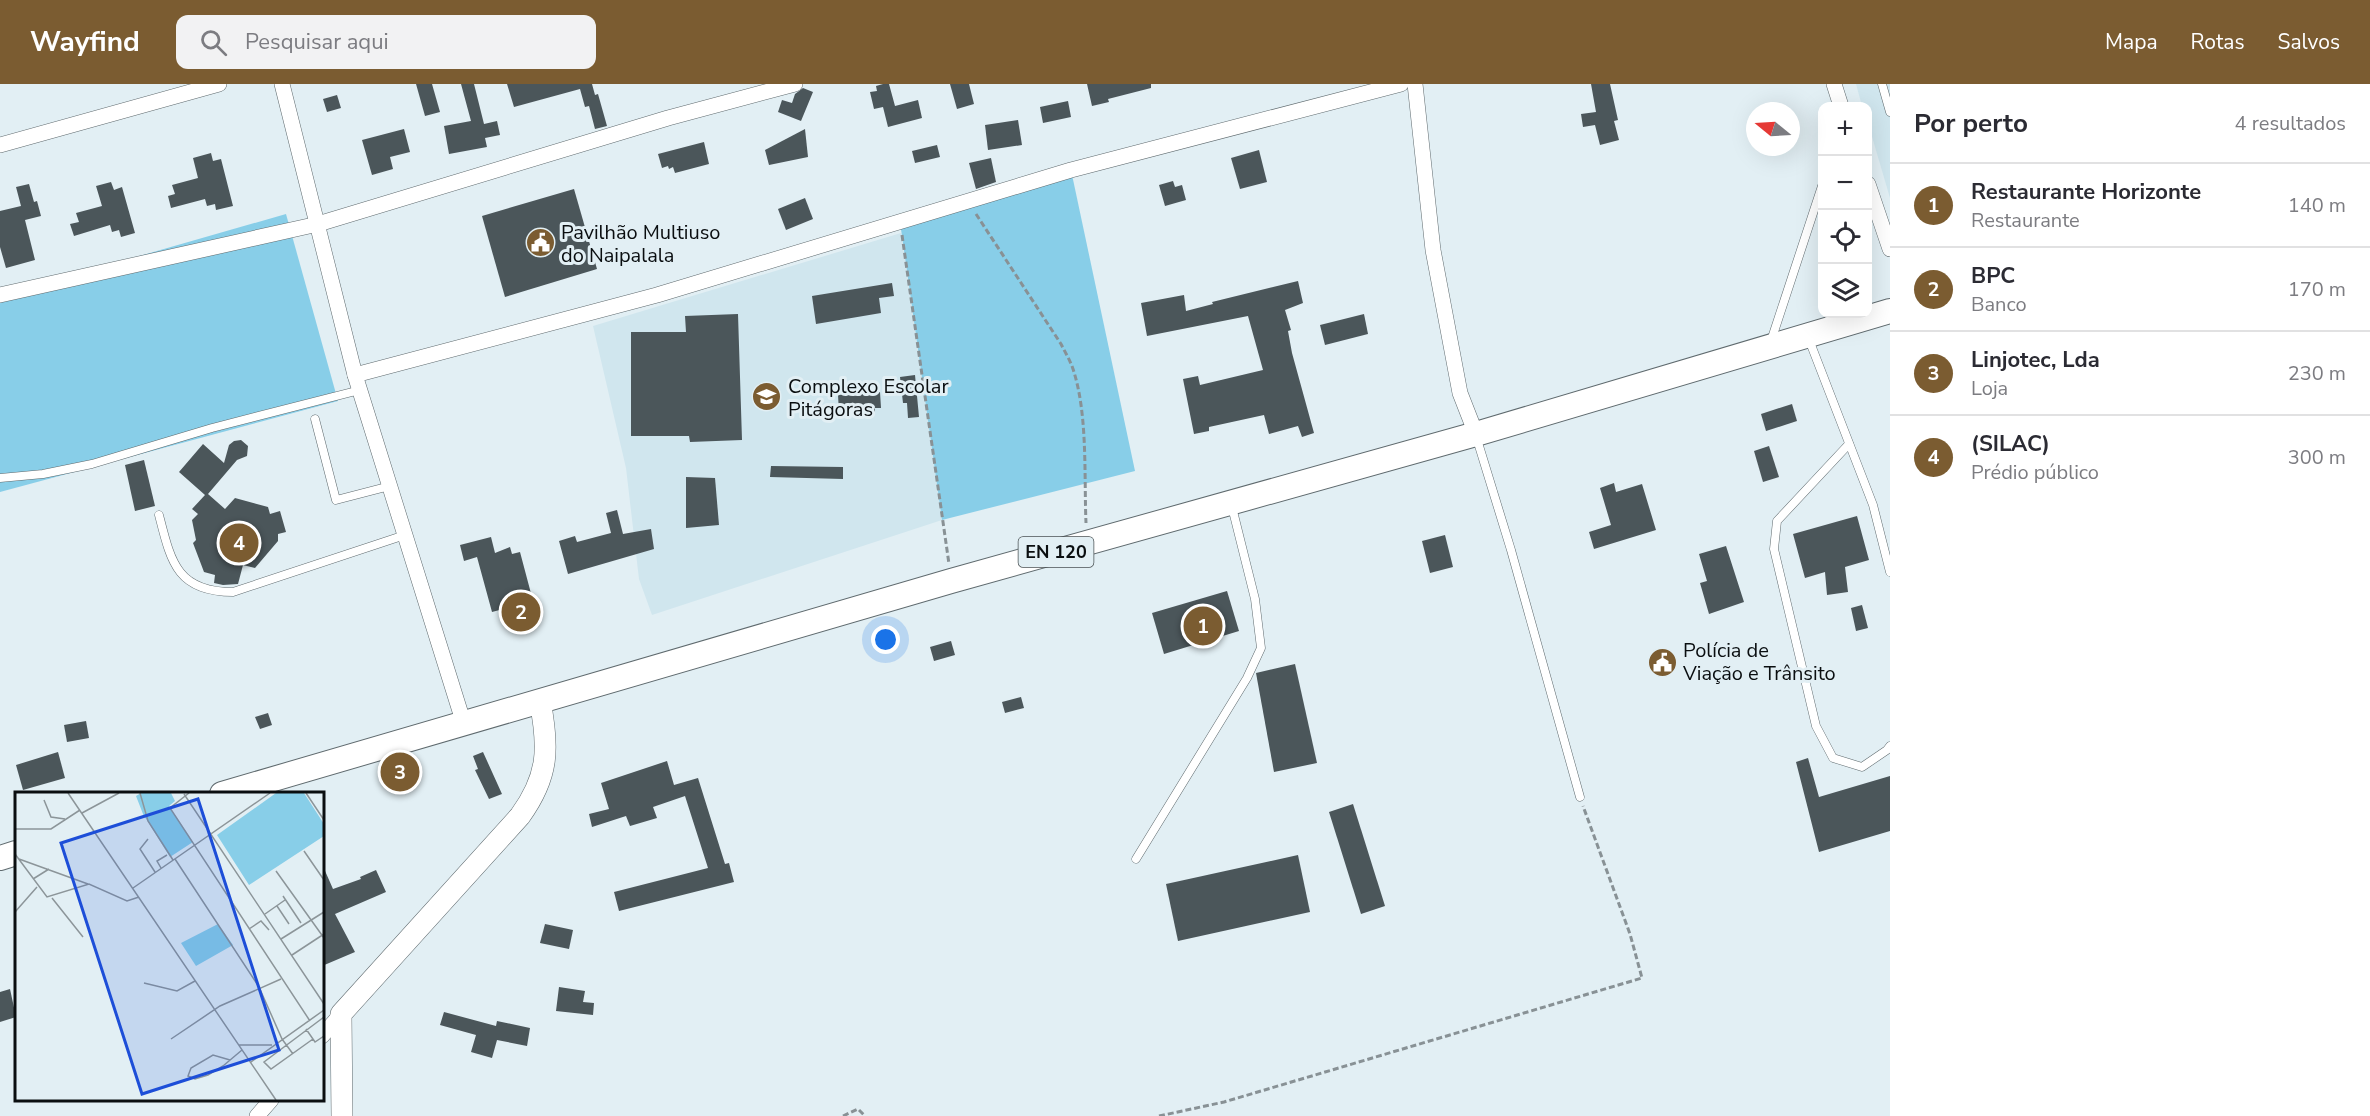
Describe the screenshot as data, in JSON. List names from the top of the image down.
{
  "streets": {
    "main road": ["EN 120"]
  },
  "places": {
    "public building": ["Pavilhão Multiuso do Naipalala", "Polícia de Viação e Trânsito"],
    "school or university": ["Complexo Escolar Pitágoras"]
  },
  "north": "left",
  "page": {
    "header": "Wayfind",
    "search": "Pesquisar aqui",
    "nav": ["Mapa", "Rotas", "Salvos"],
    "heading": ["Por perto", "4 resultados"],
    "map_buttons": ["+", "−"],
    "list": [
      {
        "mark": "1",
        "name": "Restaurante Horizonte",
        "note": "Restaurante",
        "value": "140 m"
      },
      {
        "mark": "2",
        "name": "BPC",
        "note": "Banco",
        "value": "170 m"
      },
      {
        "mark": "3",
        "name": "Linjotec, Lda",
        "note": "Loja",
        "value": "230 m"
      },
      {
        "mark": "4",
        "name": "(SILAC)",
        "note": "Prédio público",
        "value": "300 m"
      }
    ],
    "pins": [
      "4",
      "2",
      "1",
      "3"
    ]
  }
}
